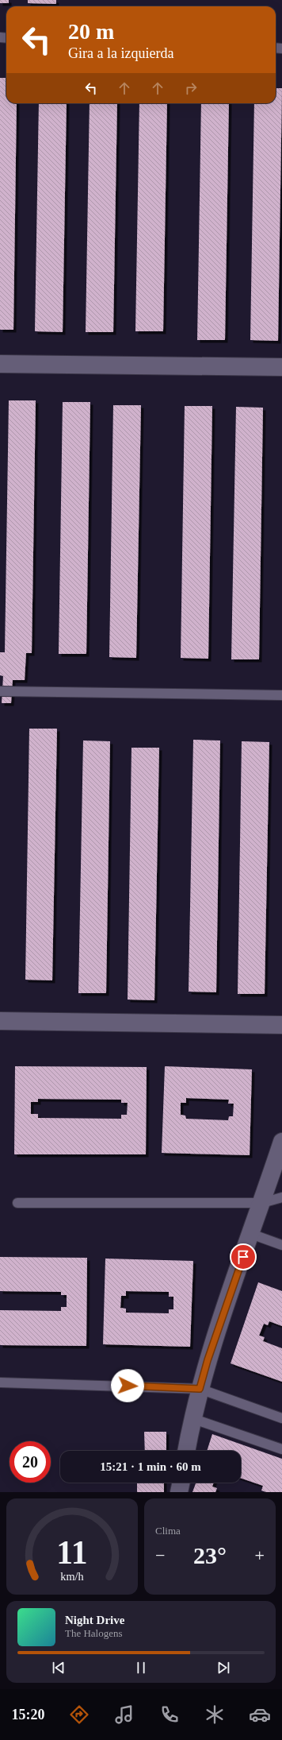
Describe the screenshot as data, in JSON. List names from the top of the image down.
{
  "page": {
    "turn": ["20 m", "Gira a la izquierda"],
    "limit": "20",
    "trip": "15:21 · 1 min · 60 m",
    "tile": "Clima",
    "heat": ["−", "23°", "+"],
    "song": ["Night Drive", "The Halogens"],
    "tabs": "15:20",
    "gauge": ["11", "km/h"]
  }
}
